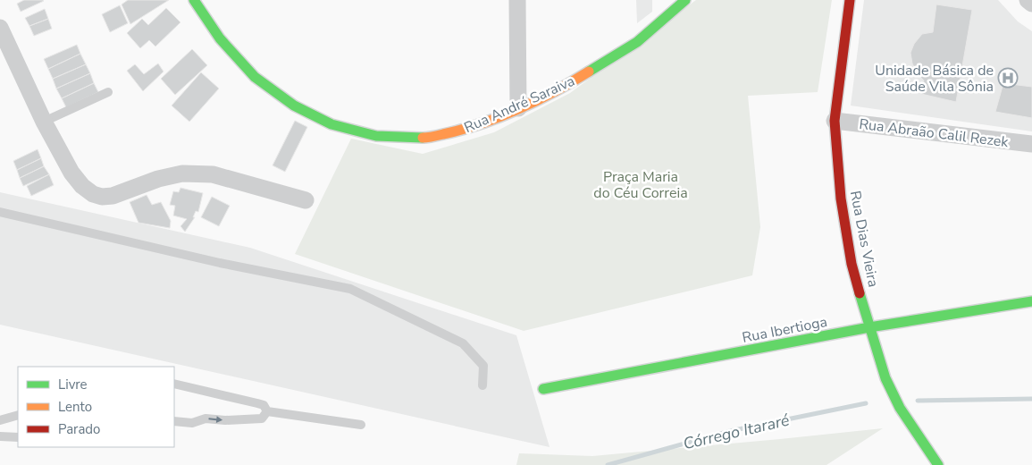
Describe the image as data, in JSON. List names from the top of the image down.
{
  "streets": {
    "street": [
      "Rua André Saraiva",
      "Rua Abraão Calil Rezek",
      "Rua Dias Vieira",
      "Rua Ibertioga"
    ]
  },
  "crossings": [
    ["Rua Abraão Calil Rezek", "Rua Dias Vieira"],
    ["Rua Dias Vieira", "Rua Ibertioga"]
  ],
  "water": ["Córrego Itararé"],
  "parks": ["Praça Maria do Céu Correia"],
  "places": {
    "hospital": ["Unidade Básica de Saúde Vila Sônia"]
  },
  "legend": ["Livre", "Lento", "Parado"]
}
